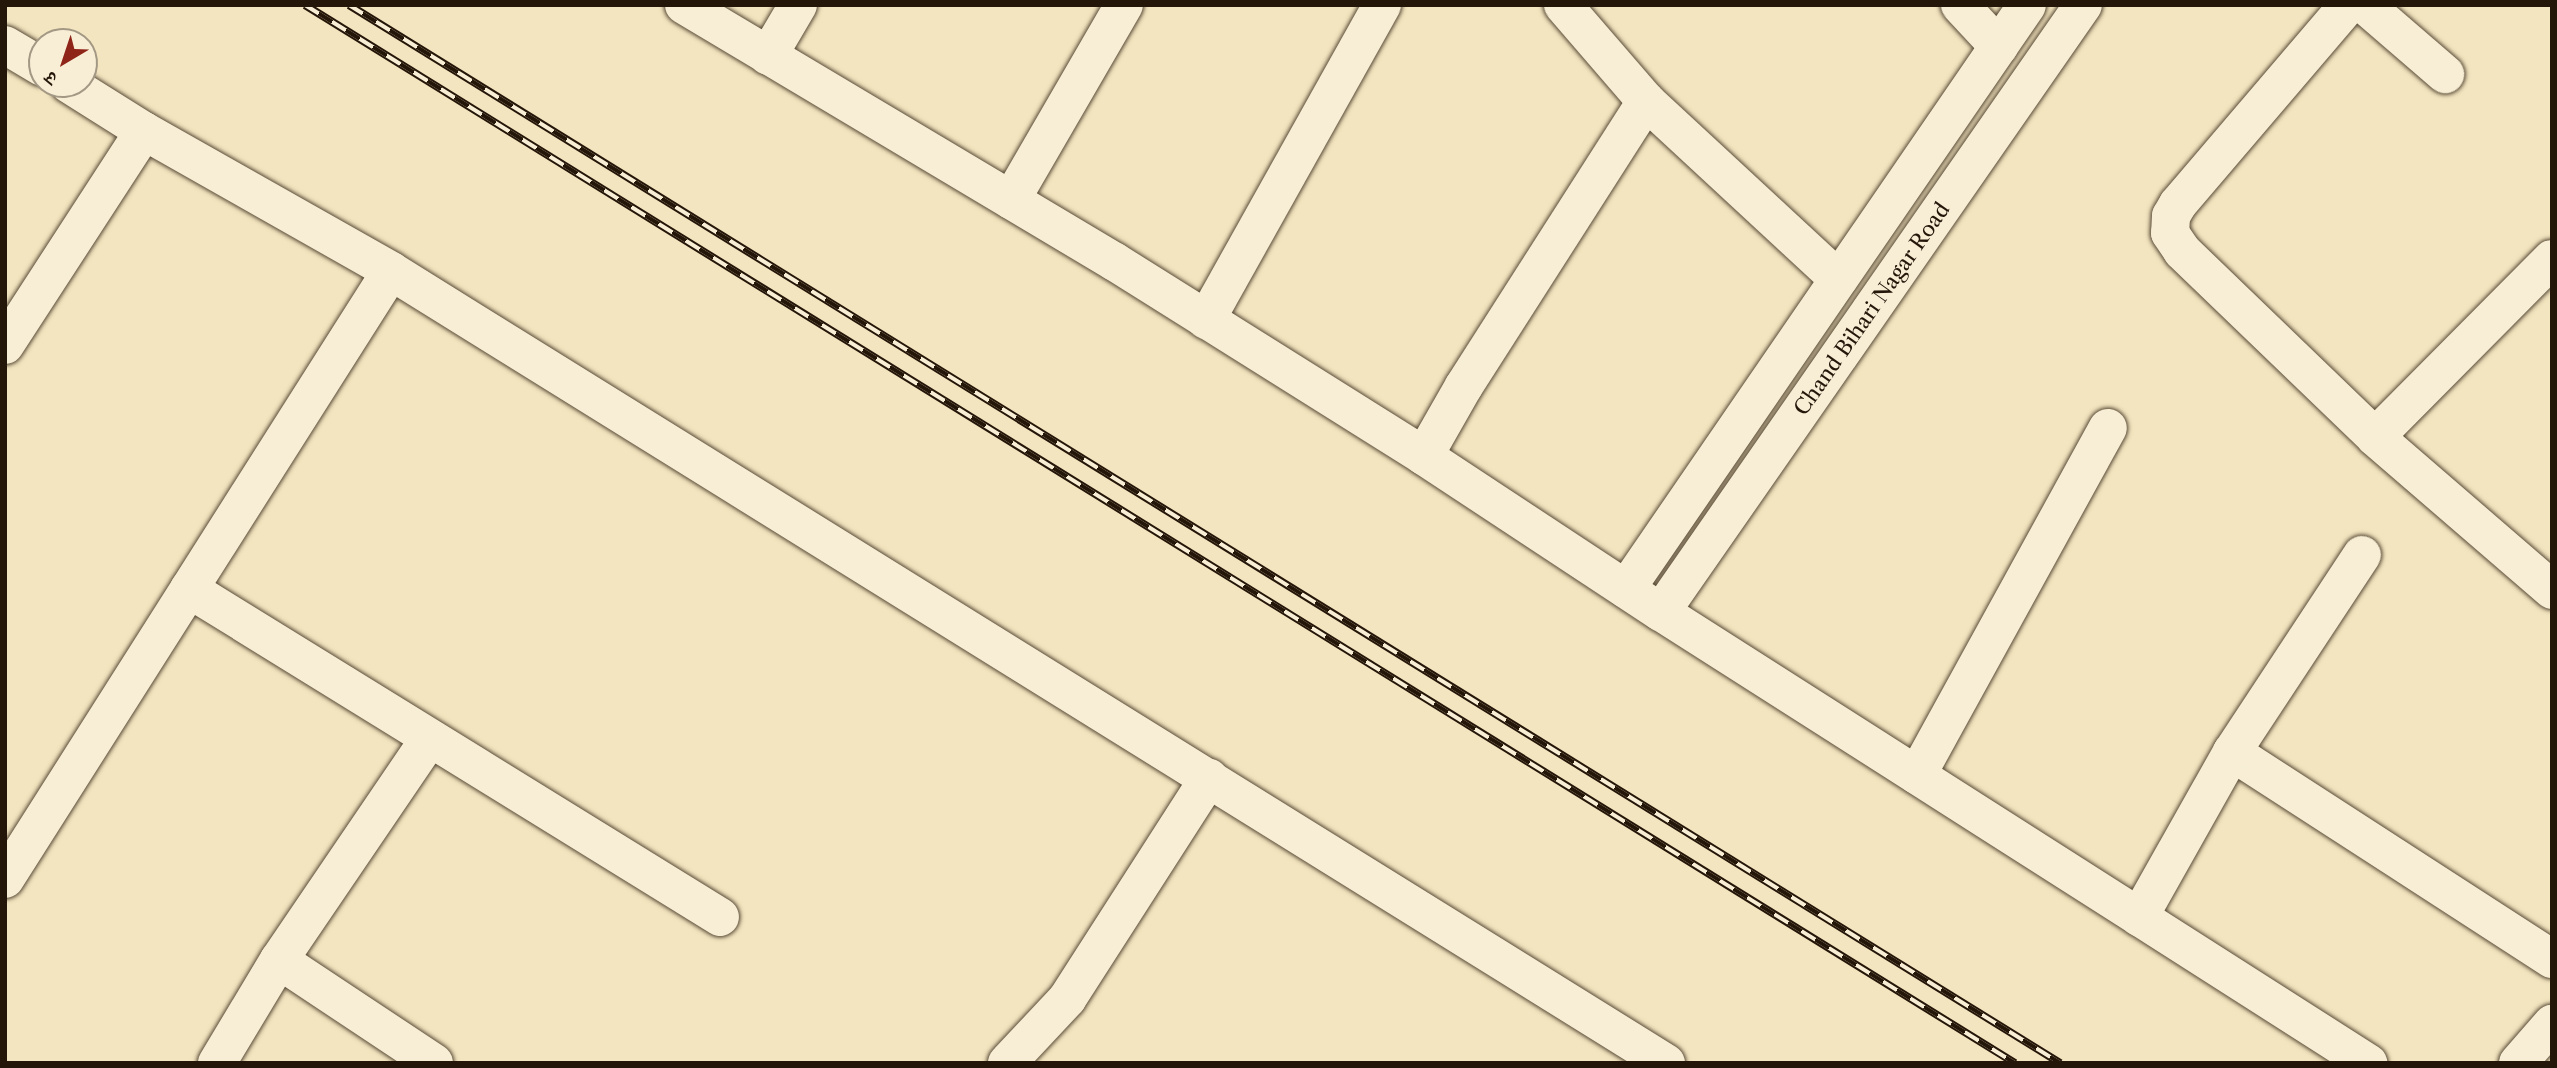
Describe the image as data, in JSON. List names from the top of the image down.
{
  "streets": {
    "street": ["Chand Bihari Nagar Road"]
  },
  "north": "bottom left"
}
